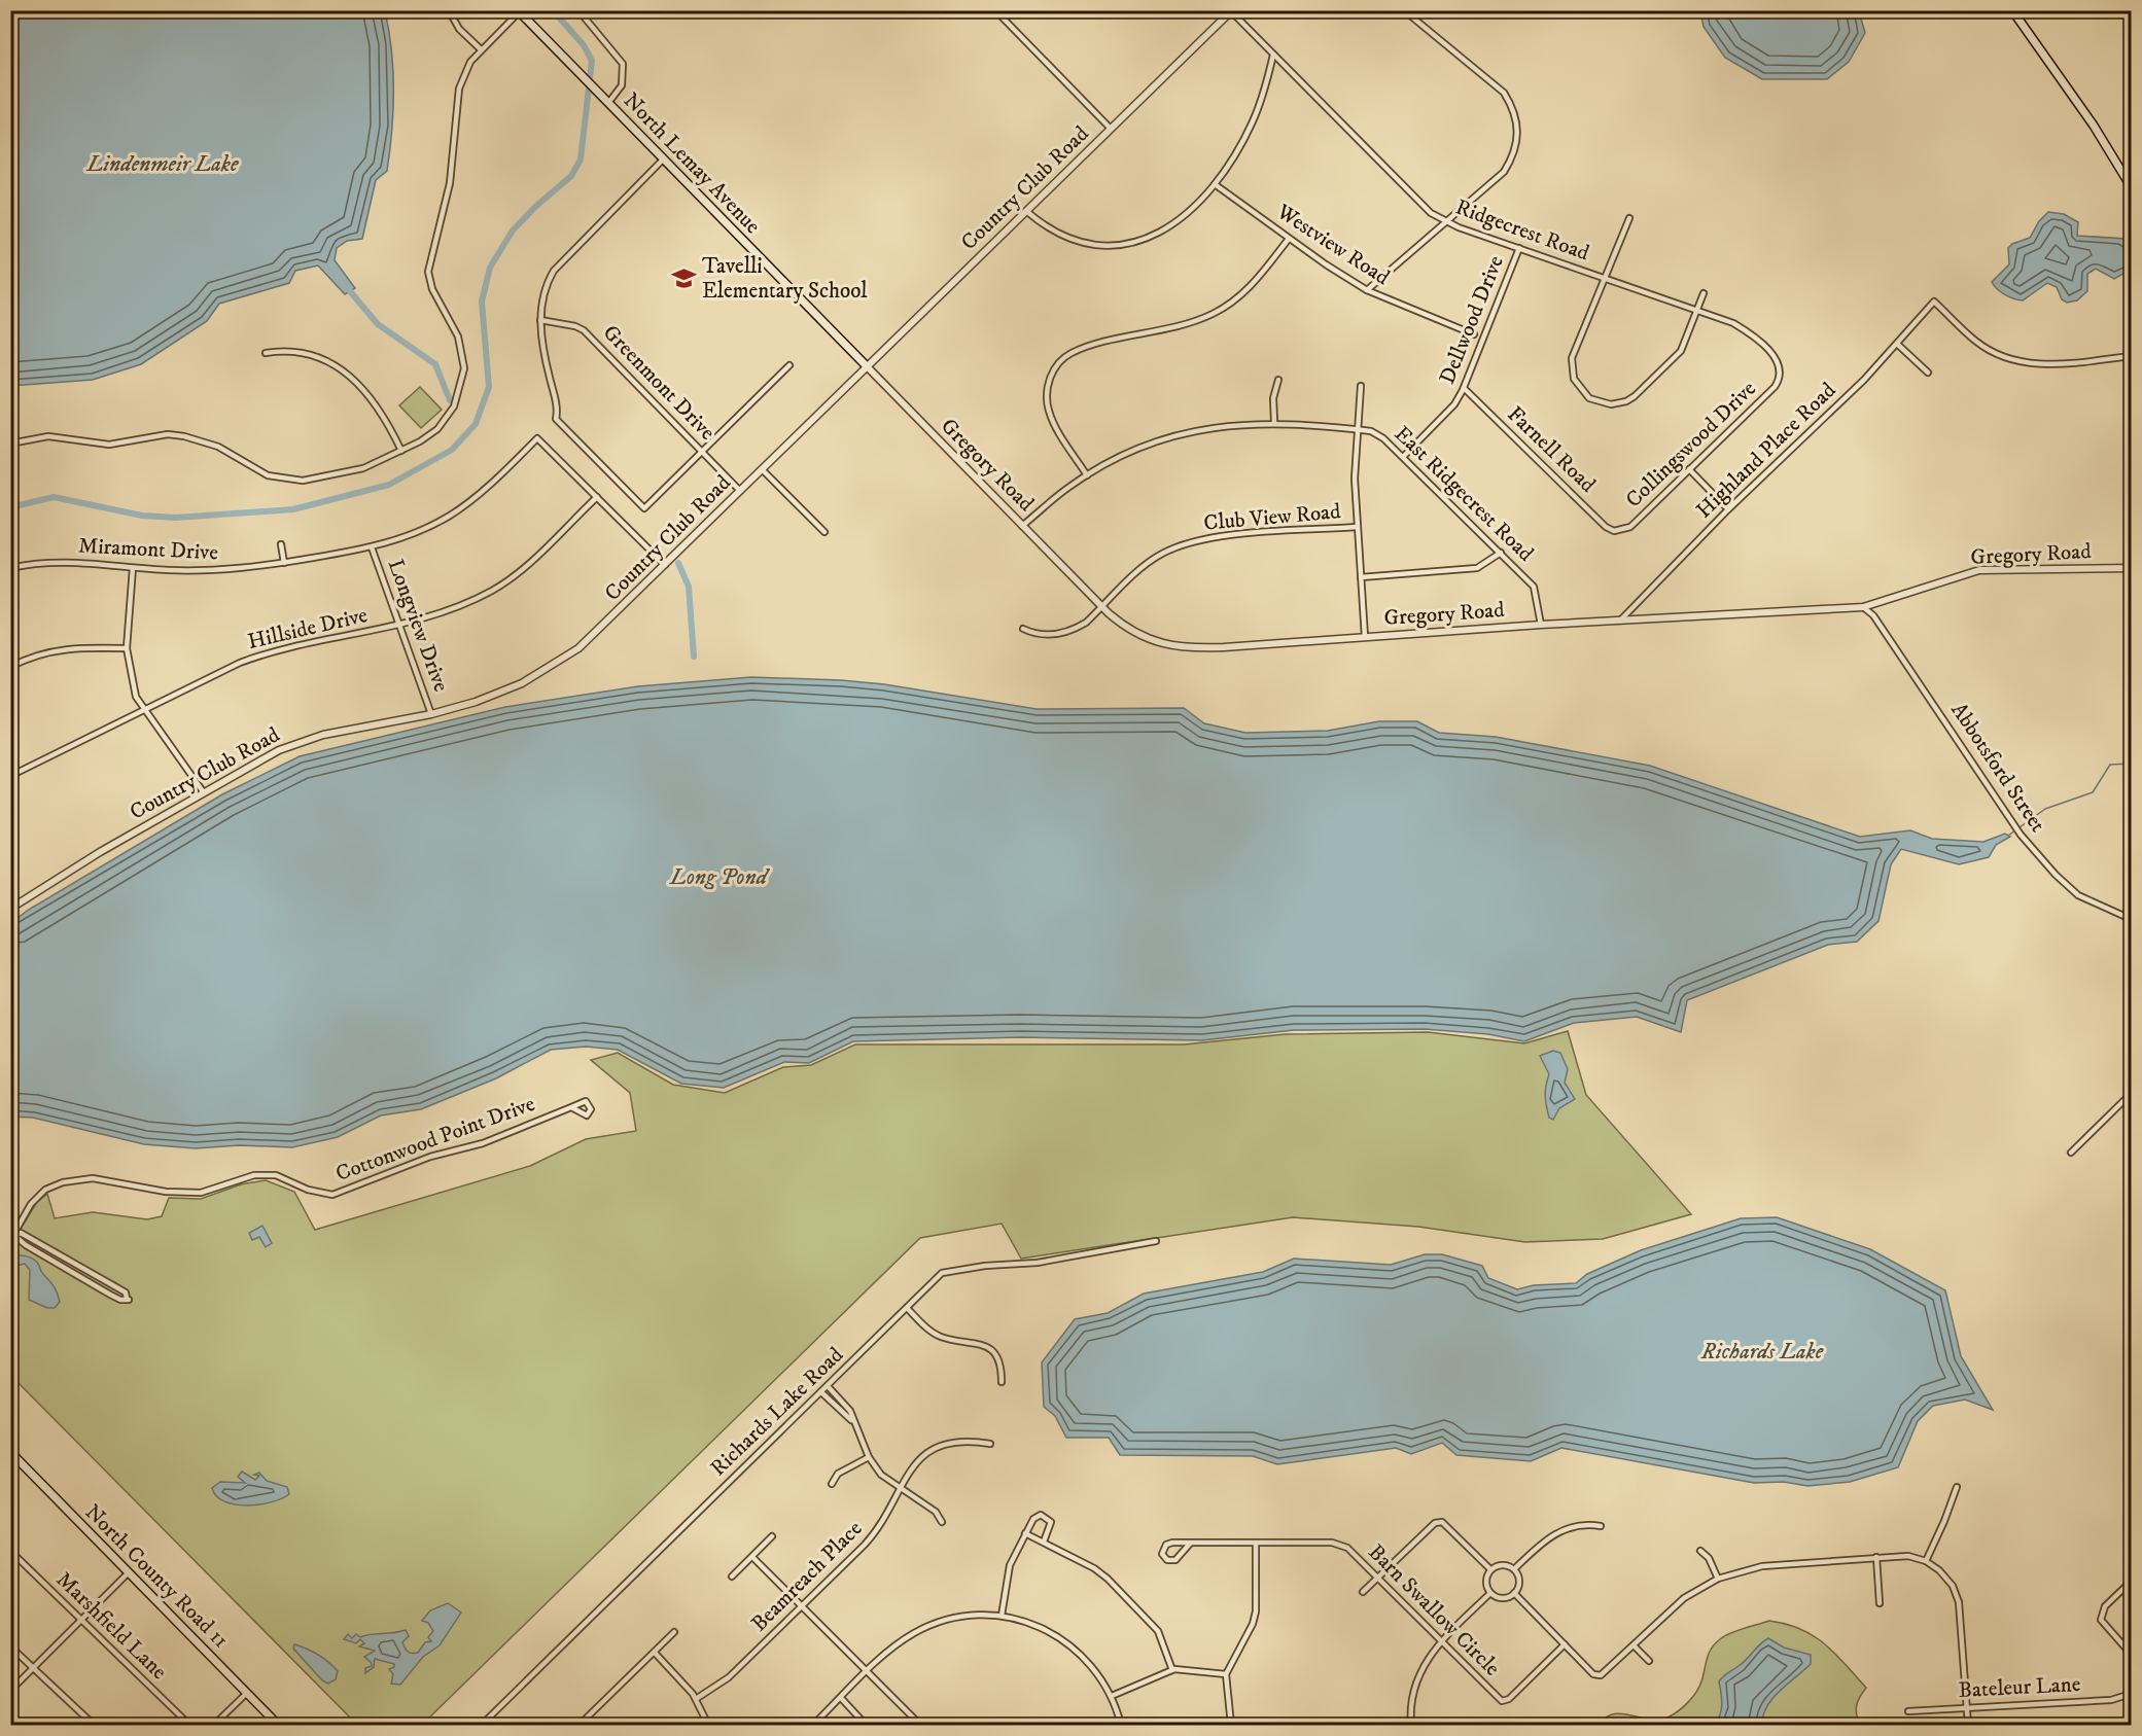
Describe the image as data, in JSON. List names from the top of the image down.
{
  "streets": {
    "main road": ["North Lemay Avenue", "North County Road 11"],
    "street": [
      "Country Club Road",
      "Ridgecrest Road",
      "Westview Road",
      "Dellwood Drive",
      "Greenmont Drive",
      "Collingswood Drive",
      "Farnell Road",
      "Highland Place Road",
      "Gregory Road",
      "East Ridgecrest Road",
      "Club View Road",
      "Miramont Drive",
      "Longview Drive",
      "Hillside Drive",
      "Abbotsford Street",
      "Cottonwood Point Drive",
      "Richards Lake Road",
      "Beamreach Place",
      "Barn Swallow Circle",
      "Marshfield Lane",
      "Bateleur Lane"
    ]
  },
  "crossings": [
    ["North Lemay Avenue", "Country Club Road"],
    ["North Lemay Avenue", "Gregory Road"],
    ["Country Club Road", "Ridgecrest Road"],
    ["Country Club Road", "Greenmont Drive"],
    ["Country Club Road", "Gregory Road"],
    ["Country Club Road", "Longview Drive"],
    ["Ridgecrest Road", "Dellwood Drive"],
    ["Ridgecrest Road", "Collingswood Drive"],
    ["Dellwood Drive", "Farnell Road"],
    ["Dellwood Drive", "East Ridgecrest Road"],
    ["Collingswood Drive", "Farnell Road"],
    ["Highland Place Road", "Gregory Road"],
    ["Gregory Road", "East Ridgecrest Road"],
    ["Gregory Road", "Club View Road"],
    ["Gregory Road", "Abbotsford Street"],
    ["Miramont Drive", "Longview Drive"],
    ["Miramont Drive", "Hillside Drive"],
    ["Longview Drive", "Hillside Drive"]
  ],
  "water": ["Lindenmeir Lake", "Long Pond", "Richards Lake"],
  "places": {
    "school or university": ["Tavelli Elementary School"]
  }
}
